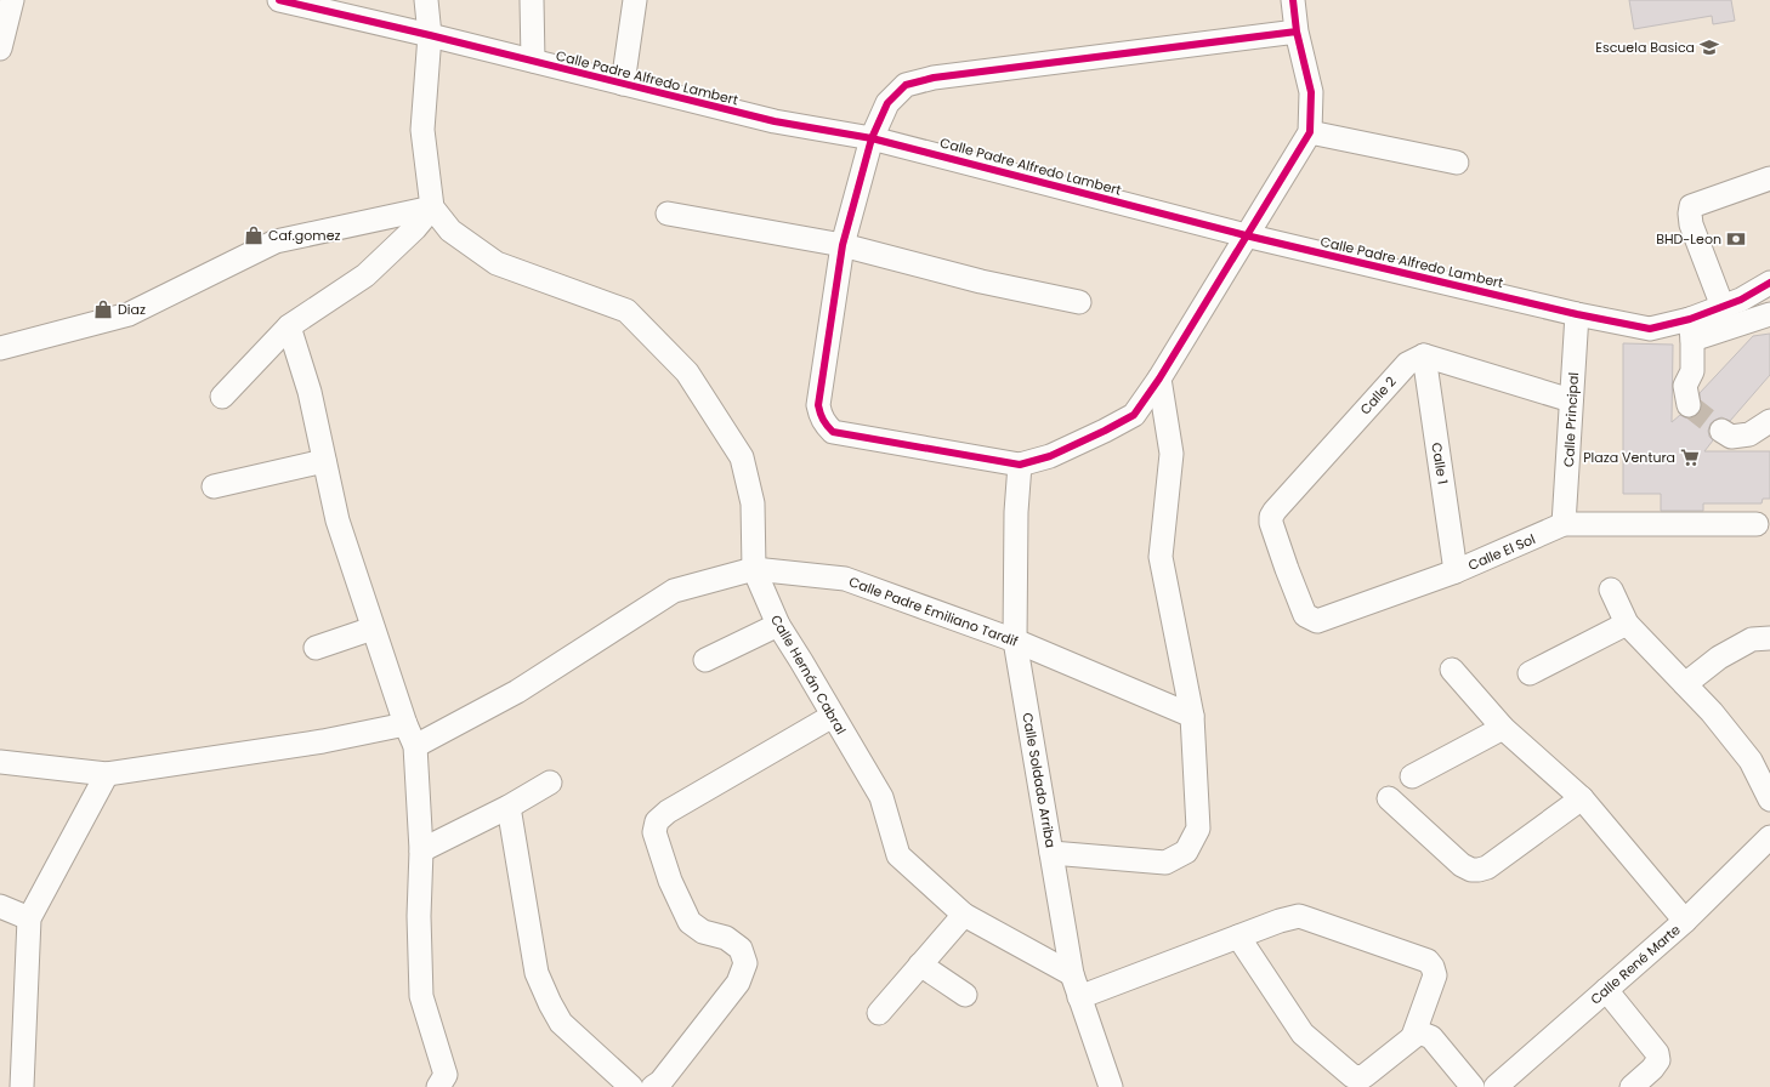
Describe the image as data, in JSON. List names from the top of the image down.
{
  "streets": {
    "street": [
      "Calle Padre Alfredo Lambert",
      "Calle 2",
      "Calle Principal",
      "Calle 1",
      "Calle El Sol",
      "Calle Padre Emiliano Tardif",
      "Calle Hernán Cabral",
      "Calle Soldado Arriba",
      "Calle René Marte"
    ]
  },
  "crossings": [
    ["Calle Padre Alfredo Lambert", "Calle Principal"],
    ["Calle 2", "Calle 1"],
    ["Calle 2", "Calle El Sol"],
    ["Calle Principal", "Calle El Sol"],
    ["Calle 1", "Calle El Sol"],
    ["Calle Padre Emiliano Tardif", "Calle Hernán Cabral"],
    ["Calle Padre Emiliano Tardif", "Calle Soldado Arriba"],
    ["Calle Hernán Cabral", "Calle Soldado Arriba"]
  ],
  "places": {
    "school or university": ["Escuela Basica"],
    "shop": ["Caf.gomez", "Diaz"],
    "bank": ["BHD-Leon"],
    "supermarket": ["Plaza Ventura"]
  }
}
